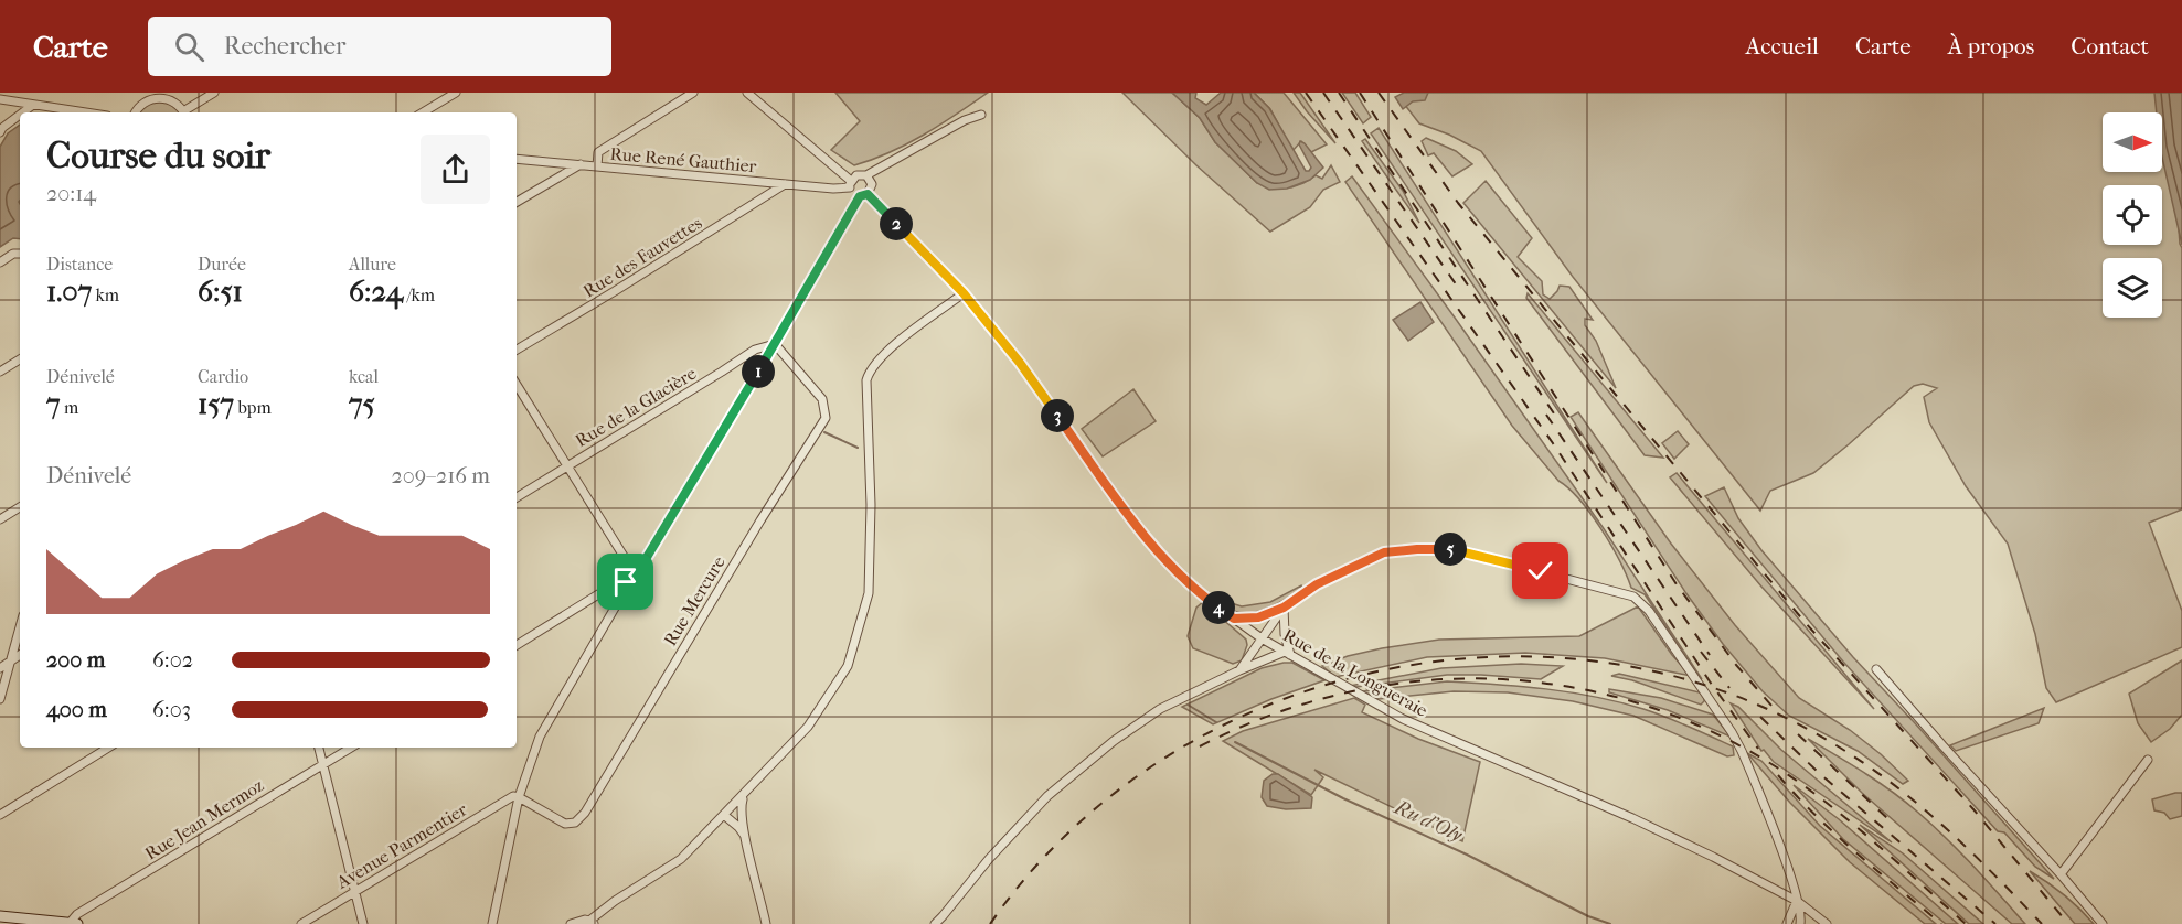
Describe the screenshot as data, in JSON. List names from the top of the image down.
{
  "streets": {
    "street": [
      "Rue René Gauthier",
      "Rue des Fauvettes",
      "Rue de la Glacière",
      "Rue Mercure",
      "Rue de la Longueraie",
      "Rue Jean Mermoz",
      "Avenue Parmentier"
    ]
  },
  "crossings": [
    ["Rue René Gauthier", "Rue des Fauvettes"],
    ["Rue René Gauthier", "Rue de la Longueraie"],
    ["Rue de la Glacière", "Rue Mercure"],
    ["Rue Mercure", "Avenue Parmentier"]
  ],
  "water": ["Ru d'Oly"],
  "north": "right",
  "page": {
    "header": "Carte",
    "search": "Rechercher",
    "nav": [
      "Accueil",
      "Carte",
      "À propos",
      "Contact"
    ],
    "heading": ["Course du soir", "20:14"],
    "pins": [
      "2",
      "1",
      "3",
      "5",
      "4"
    ],
    "stats": [
      ["Distance", "1.07 km"],
      ["Durée", "6:51"],
      ["Allure", "6:24 /km"],
      ["Dénivelé", "7 m"],
      ["Cardio", "157 bpm"],
      ["kcal", "75"]
    ],
    "chart": ["Dénivelé", "209–216 m"],
    "list": [
      {
        "name": "200 m",
        "note": "6:02"
      },
      {
        "name": "400 m",
        "note": "6:03"
      }
    ]
  }
}
